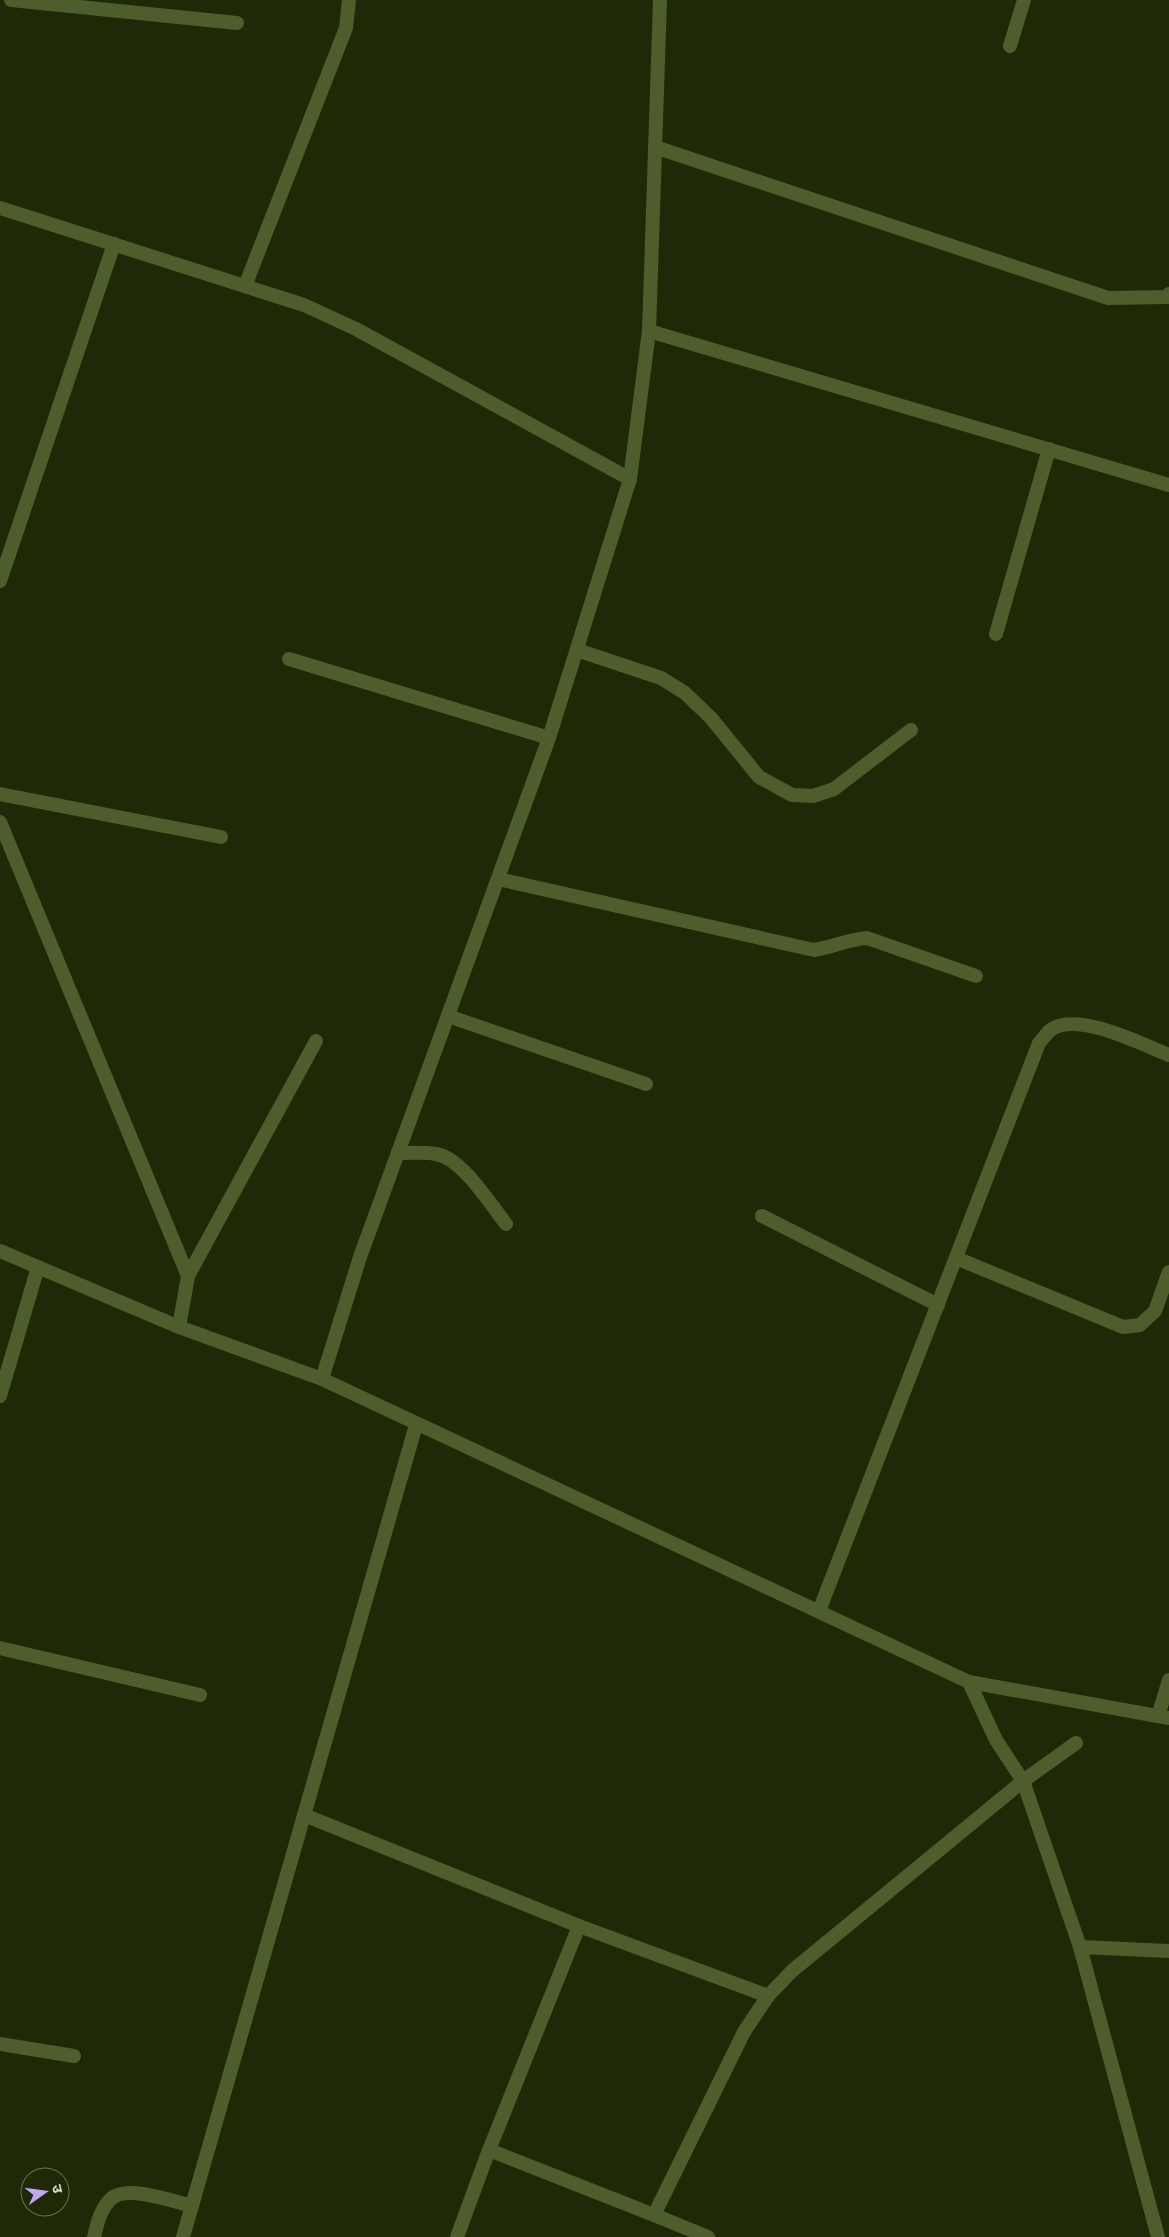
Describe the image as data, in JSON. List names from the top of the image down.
{
  "north": "right"
}
